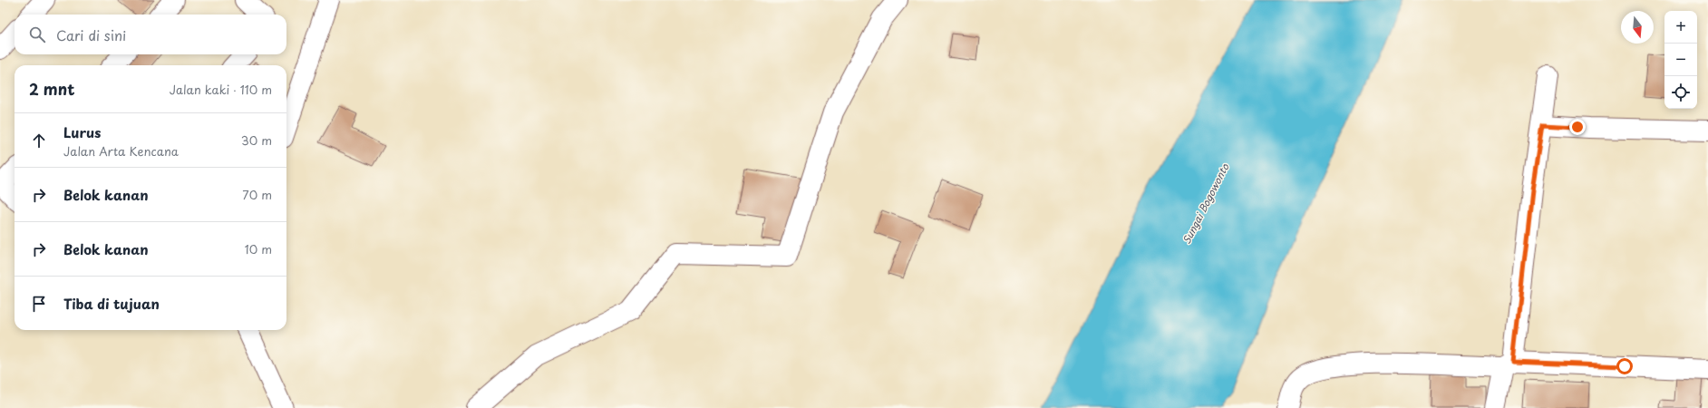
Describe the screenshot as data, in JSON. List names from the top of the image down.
{
  "water": ["Sungai Bogowonto"],
  "north": "bottom",
  "page": {
    "map_buttons": ["+", "−"],
    "search": "Cari di sini",
    "heading": ["2 mnt", "Jalan kaki · 110 m"],
    "list": [
      ["Lurus", "Jalan Arta Kencana", "30 m"],
      ["Belok kanan", "70 m"],
      ["Belok kanan", "10 m"],
      "Tiba di tujuan"
    ]
  }
}
